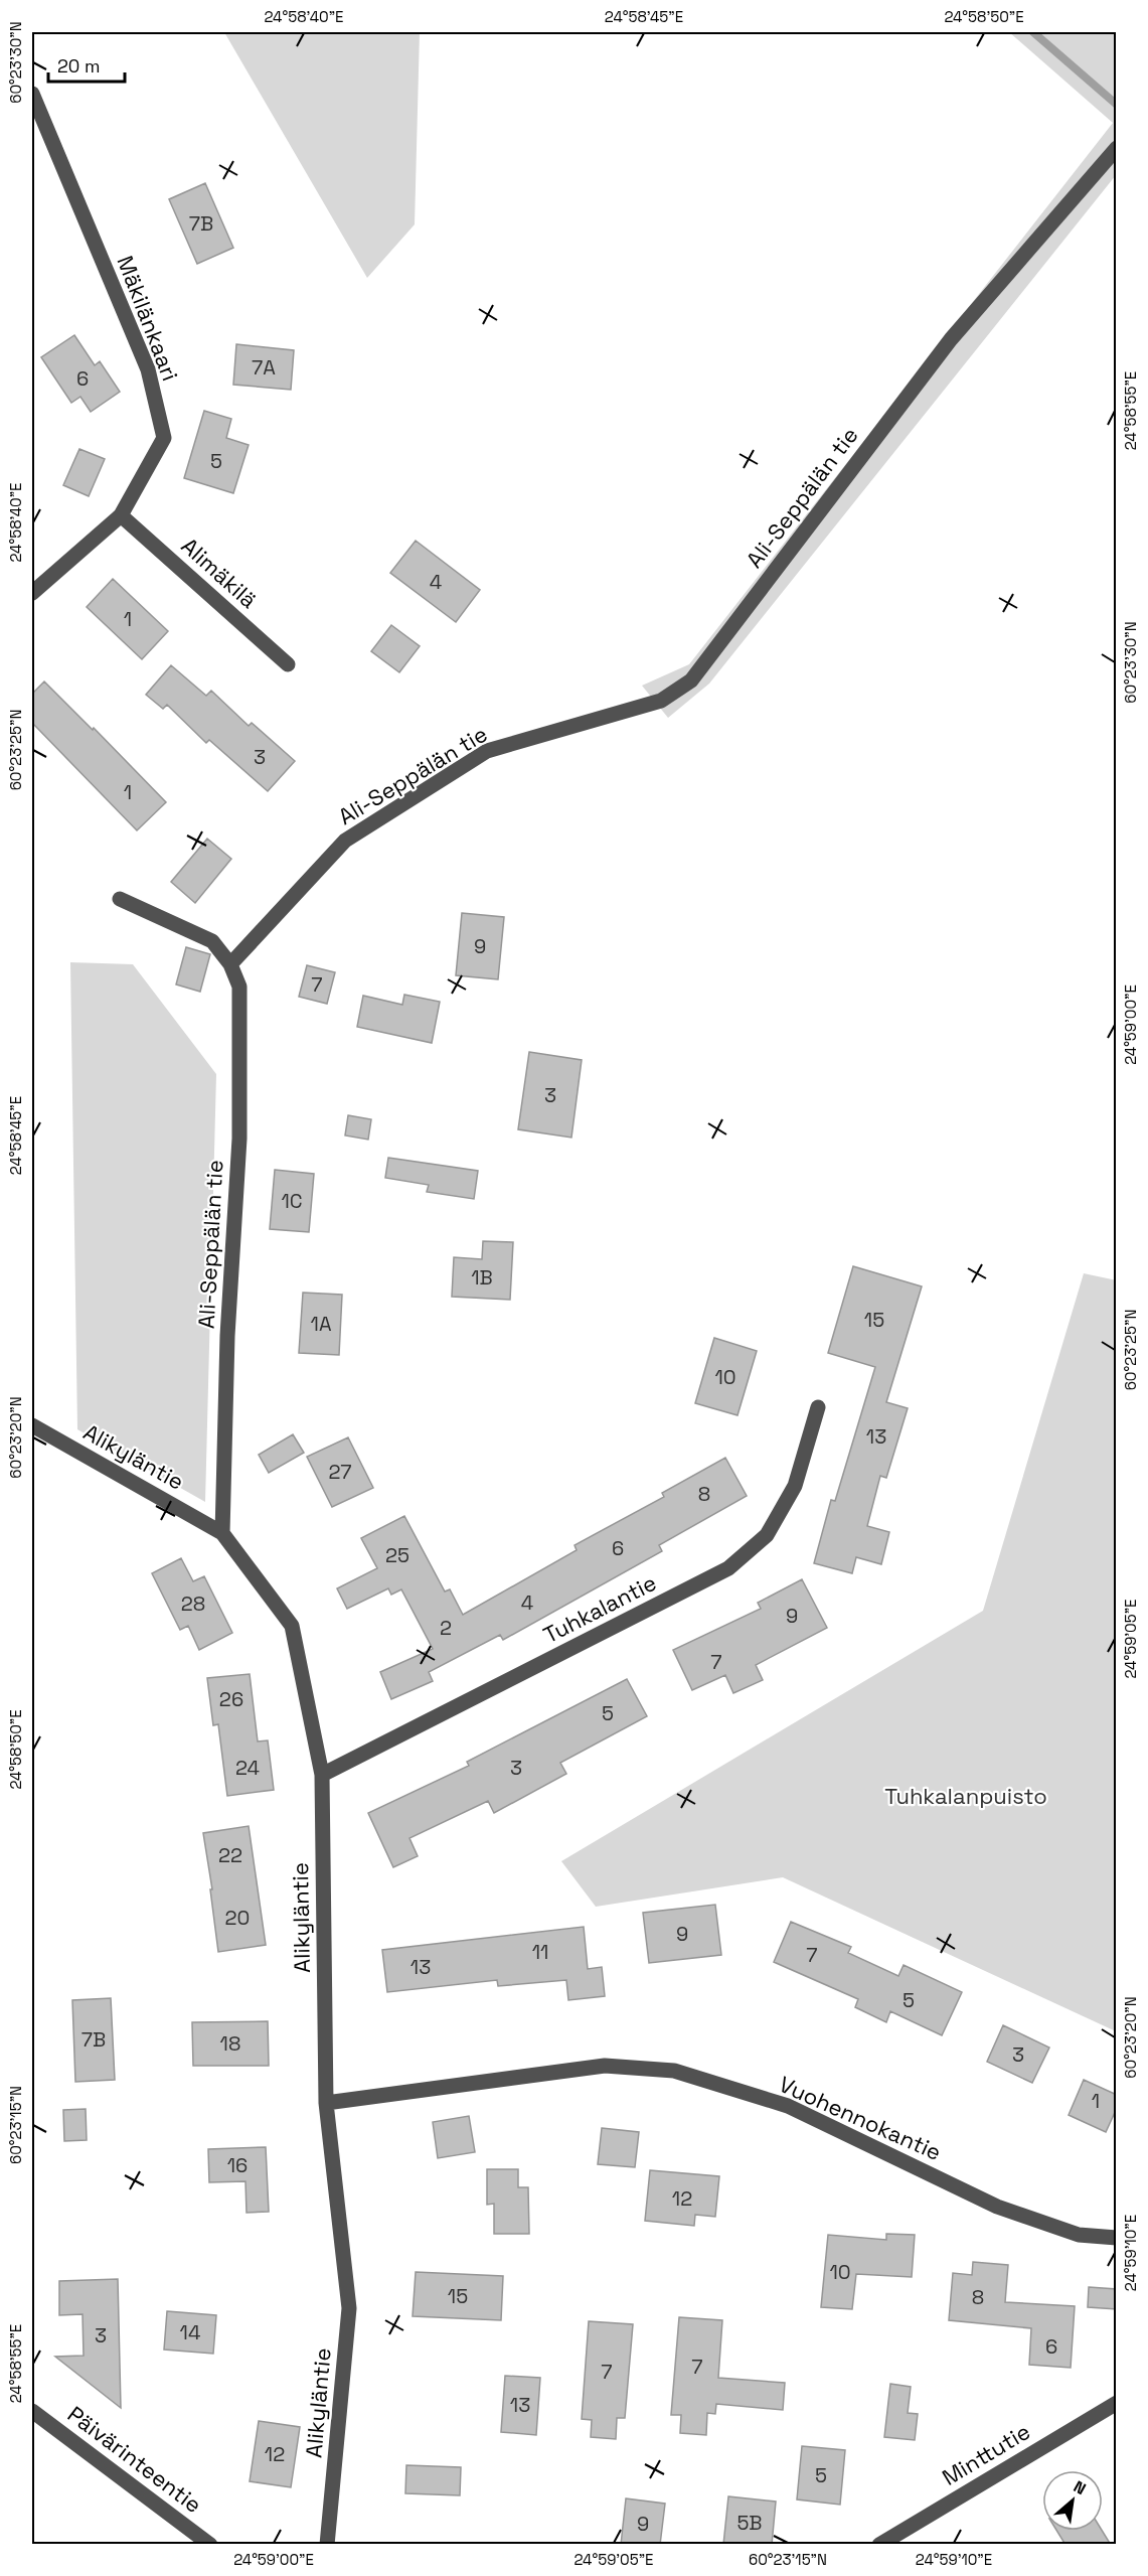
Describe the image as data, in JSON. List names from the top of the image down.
{
  "streets": {
    "street": [
      "Mäkilänkaari",
      "Ali-Seppälän tie",
      "Alimäkilä",
      "Alikyläntie",
      "Tuhkalantie",
      "Vuohennokantie",
      "Minttutie",
      "Päivärinteentie"
    ]
  },
  "crossings": [
    ["Mäkilänkaari", "Alimäkilä"],
    ["Ali-Seppälän tie", "Alikyläntie"],
    ["Alikyläntie", "Tuhkalantie"],
    ["Alikyläntie", "Vuohennokantie"]
  ],
  "parks": ["Tuhkalanpuisto"],
  "house_numbers": [
    "7B",
    "7A",
    "6",
    "5",
    "4",
    "1",
    "3",
    "1",
    "9",
    "7",
    "3",
    "1C",
    "1B",
    "15",
    "1A",
    "10",
    "13",
    "27",
    "8",
    "6",
    "25",
    "4",
    "28",
    "9",
    "2",
    "7",
    "26",
    "5",
    "24",
    "3",
    "22",
    "20",
    "9",
    "11",
    "7",
    "13",
    "5",
    "7B",
    "18",
    "3",
    "1",
    "16",
    "12",
    "10",
    "15",
    "8",
    "14",
    "3",
    "6",
    "7",
    "7",
    "13",
    "12",
    "5",
    "5B",
    "9"
  ],
  "scale_bar": "20 m",
  "north": "top right",
  "coordinates": [
    "24°58'40\"E",
    "24°58'45\"E",
    "24°58'50\"E",
    "60°23'30\"N",
    "24°58'55\"E",
    "60°23'25\"N",
    "24°59'00\"E",
    "60°23'20\"N",
    "24°59'05\"E",
    "60°23'15\"N",
    "24°59'10\"E"
  ]
}
